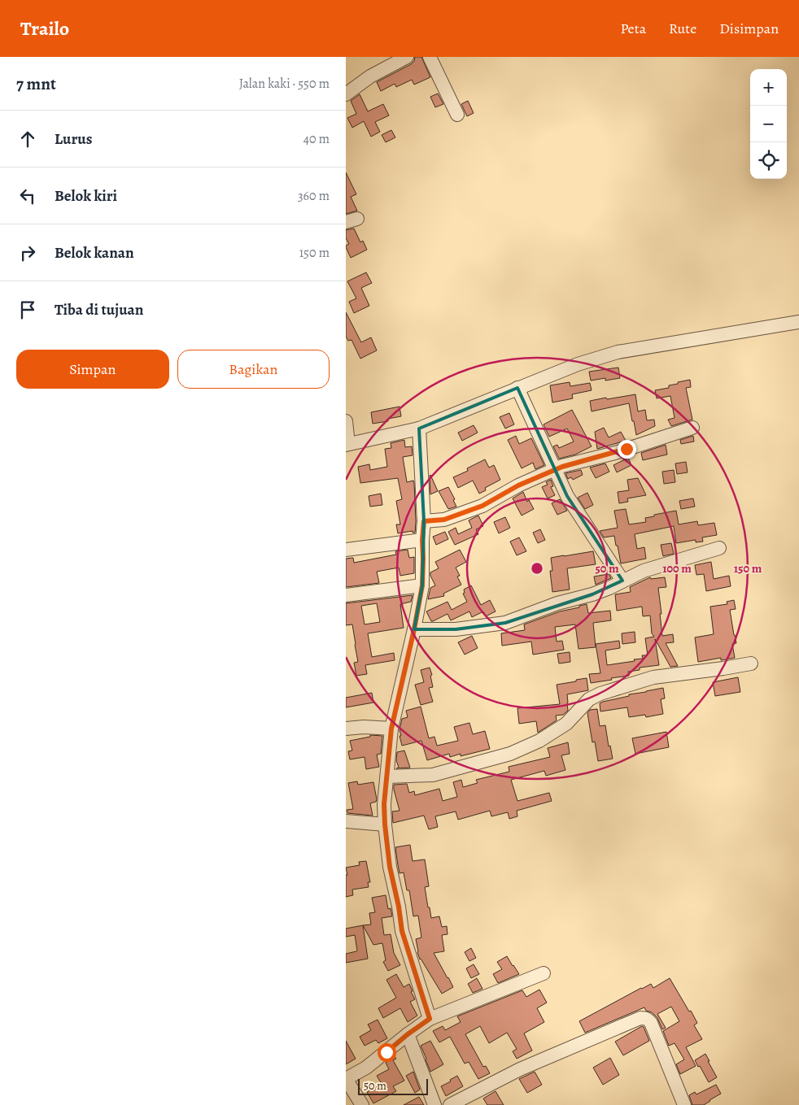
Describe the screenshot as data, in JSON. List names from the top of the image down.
{
  "scale_bar": "50 m",
  "page": {
    "header": "Trailo",
    "nav": ["Peta", "Rute", "Disimpan"],
    "heading": ["7 mnt", "Jalan kaki · 550 m"],
    "map_buttons": ["+", "−"],
    "list": [
      ["Lurus", "40 m"],
      ["Belok kiri", "360 m"],
      ["Belok kanan", "150 m"],
      "Tiba di tujuan"
    ],
    "buttons": ["Simpan", "Bagikan"],
    "scale": "50 m"
  },
  "rings": ["50 m", "100 m", "150 m"]
}
